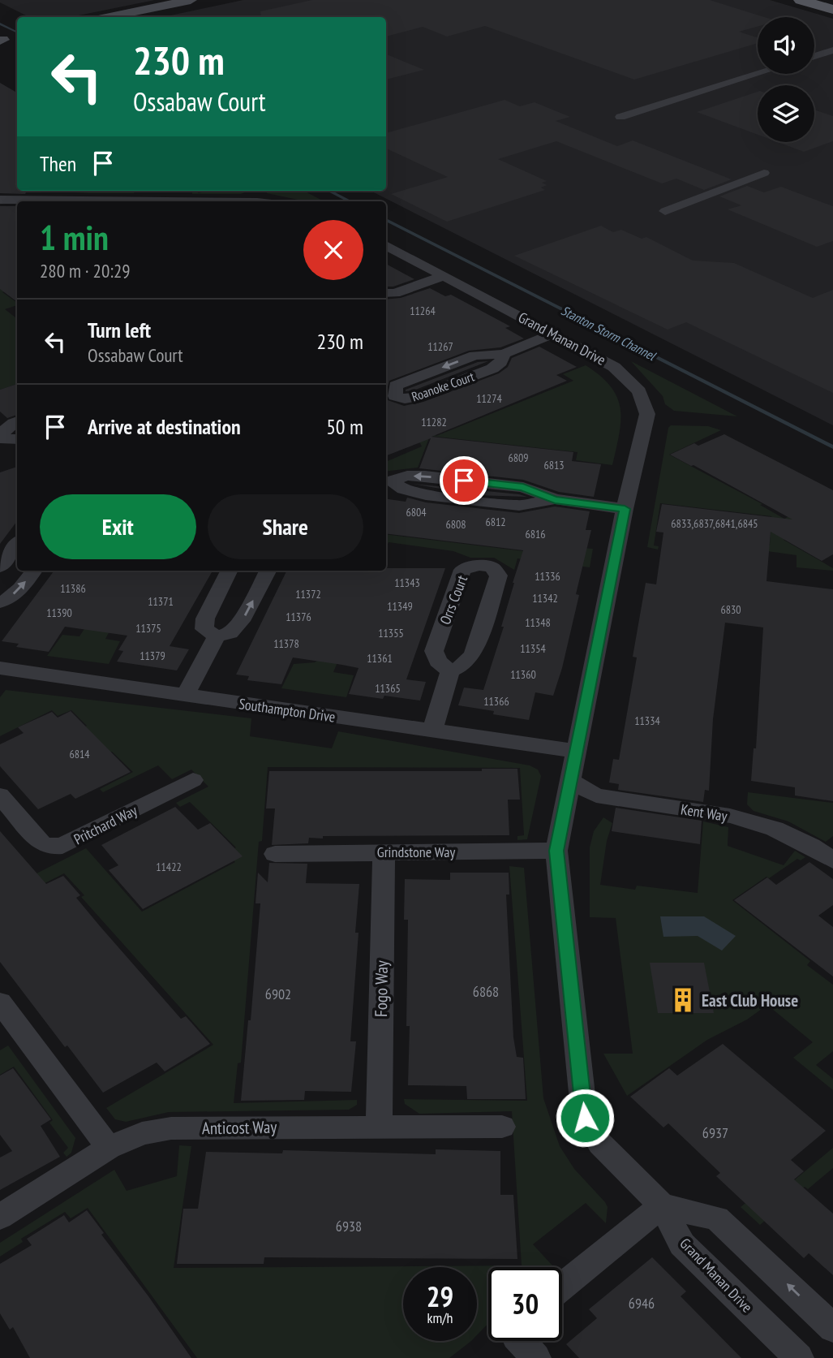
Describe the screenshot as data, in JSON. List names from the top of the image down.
{
  "streets": {
    "street": [
      "Grand Manan Drive",
      "Roanoke Court",
      "Orrs Court",
      "Southampton Drive",
      "Kent Way",
      "Pritchard Way",
      "Grindstone Way",
      "Fogo Way",
      "Anticost Way"
    ]
  },
  "crossings": [
    ["Grand Manan Drive", "Roanoke Court"],
    ["Grand Manan Drive", "Southampton Drive"],
    ["Grand Manan Drive", "Kent Way"],
    ["Grand Manan Drive", "Grindstone Way"],
    ["Grindstone Way", "Fogo Way"],
    ["Fogo Way", "Anticost Way"]
  ],
  "water": ["Stanton Storm Channel"],
  "places": {
    "building": ["East Club House"]
  },
  "house_numbers": [
    "11264",
    "11267",
    "11274",
    "11282",
    "6809",
    "6813",
    "6804",
    "6812",
    "6833,6837,6841,6845",
    "6808",
    "6816",
    "11336",
    "11343",
    "11386",
    "11372",
    "11342",
    "11371",
    "11349",
    "6830",
    "11390",
    "11376",
    "11348",
    "11375",
    "11355",
    "11378",
    "11354",
    "11379",
    "11361",
    "11360",
    "11365",
    "11366",
    "11334",
    "6814",
    "11422",
    "6868",
    "6902",
    "6937",
    "6938",
    "6946"
  ],
  "page": {
    "turn": ["230 m", "Ossabaw Court"],
    "then": "Then",
    "heading": ["1 min", "280 m · 20:29"],
    "list": [
      {
        "name": "Turn left",
        "note": "Ossabaw Court",
        "value": "230 m"
      },
      {
        "name": "Arrive at destination",
        "value": "50 m"
      }
    ],
    "buttons": ["Exit", "Share"],
    "speed": "29 km/h",
    "limit": "30"
  }
}
